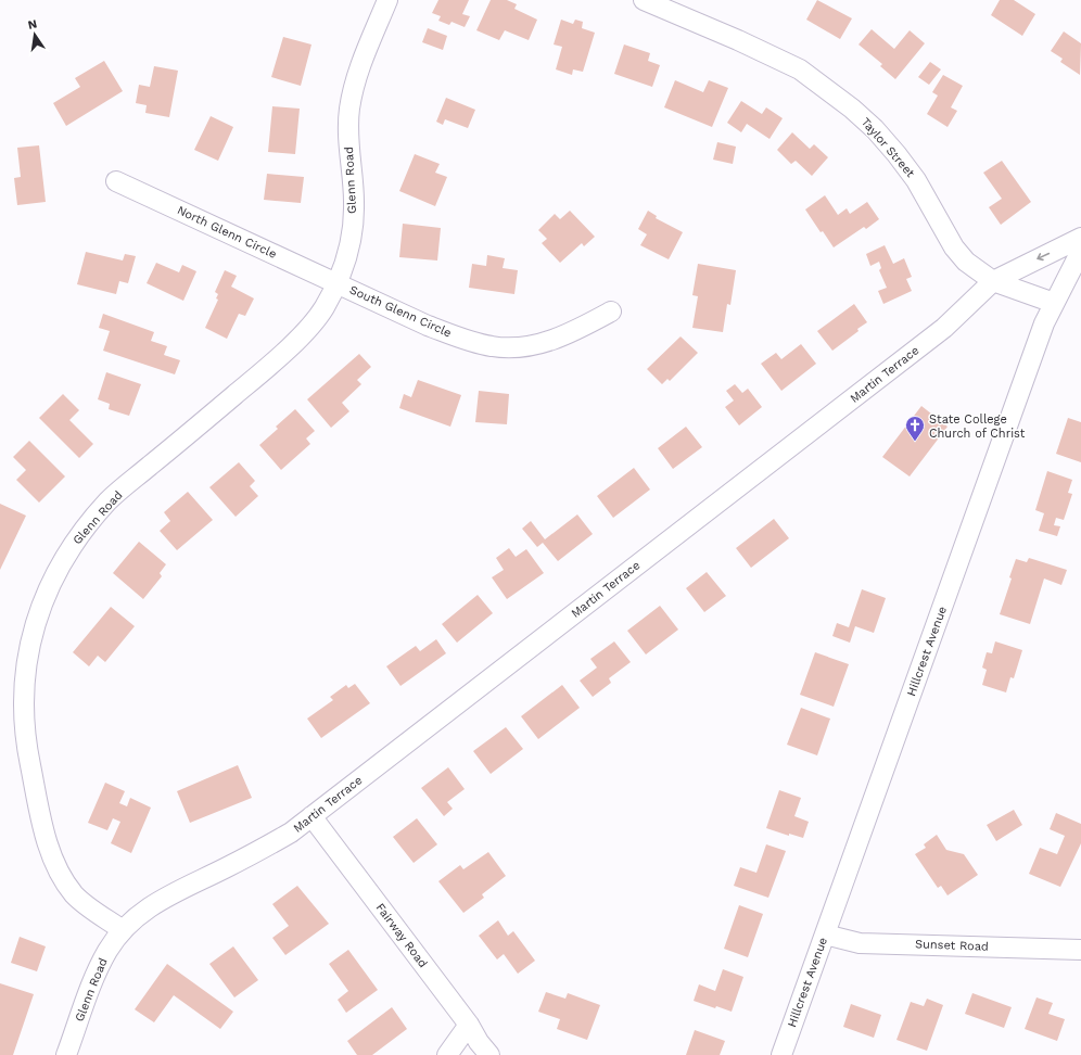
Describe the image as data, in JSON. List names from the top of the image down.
{
  "streets": {
    "street": [
      "Taylor Street",
      "Glenn Road",
      "North Glenn Circle",
      "South Glenn Circle",
      "Martin Terrace",
      "Hillcrest Avenue",
      "Fairway Road",
      "Sunset Road"
    ]
  },
  "crossings": [
    ["Taylor Street", "Martin Terrace"],
    ["Taylor Street", "Hillcrest Avenue"],
    ["Glenn Road", "North Glenn Circle"],
    ["Glenn Road", "South Glenn Circle"],
    ["Glenn Road", "Martin Terrace"],
    ["North Glenn Circle", "South Glenn Circle"],
    ["Martin Terrace", "Fairway Road"],
    ["Hillcrest Avenue", "Sunset Road"]
  ],
  "places": {
    "church": ["State College Church of Christ"]
  },
  "north": "top"
}
